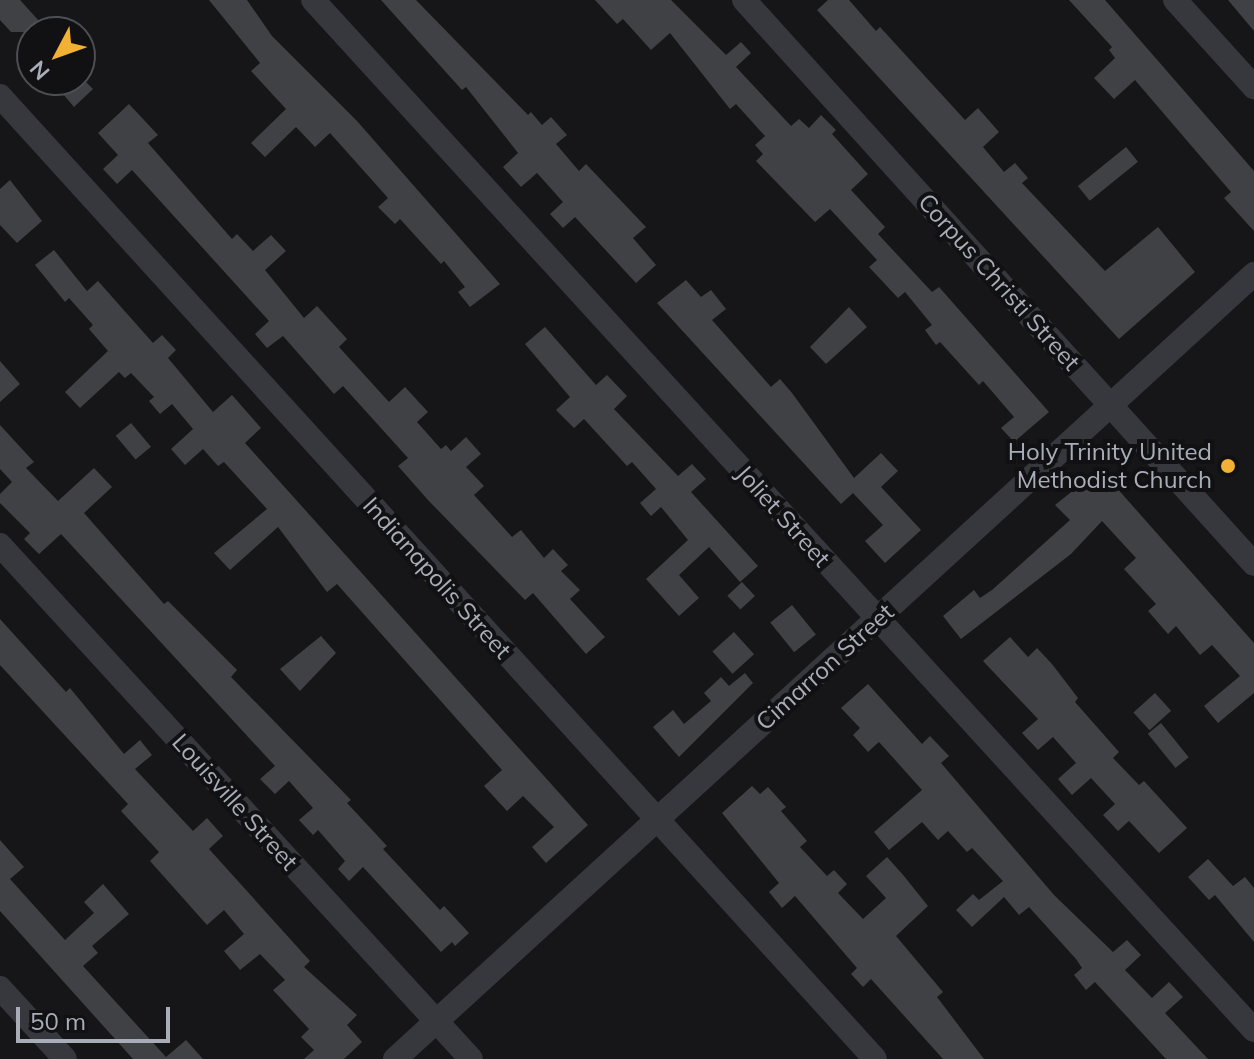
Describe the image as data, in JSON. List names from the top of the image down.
{
  "streets": {
    "street": [
      "Corpus Christi Street",
      "Joliet Street",
      "Indianapolis Street",
      "Cimarron Street",
      "Louisville Street"
    ]
  },
  "crossings": [
    ["Corpus Christi Street", "Cimarron Street"],
    ["Joliet Street", "Cimarron Street"],
    ["Indianapolis Street", "Cimarron Street"],
    ["Cimarron Street", "Louisville Street"]
  ],
  "places": ["Holy Trinity United Methodist Church"],
  "scale_bar": "50 m",
  "north": "bottom left"
}
